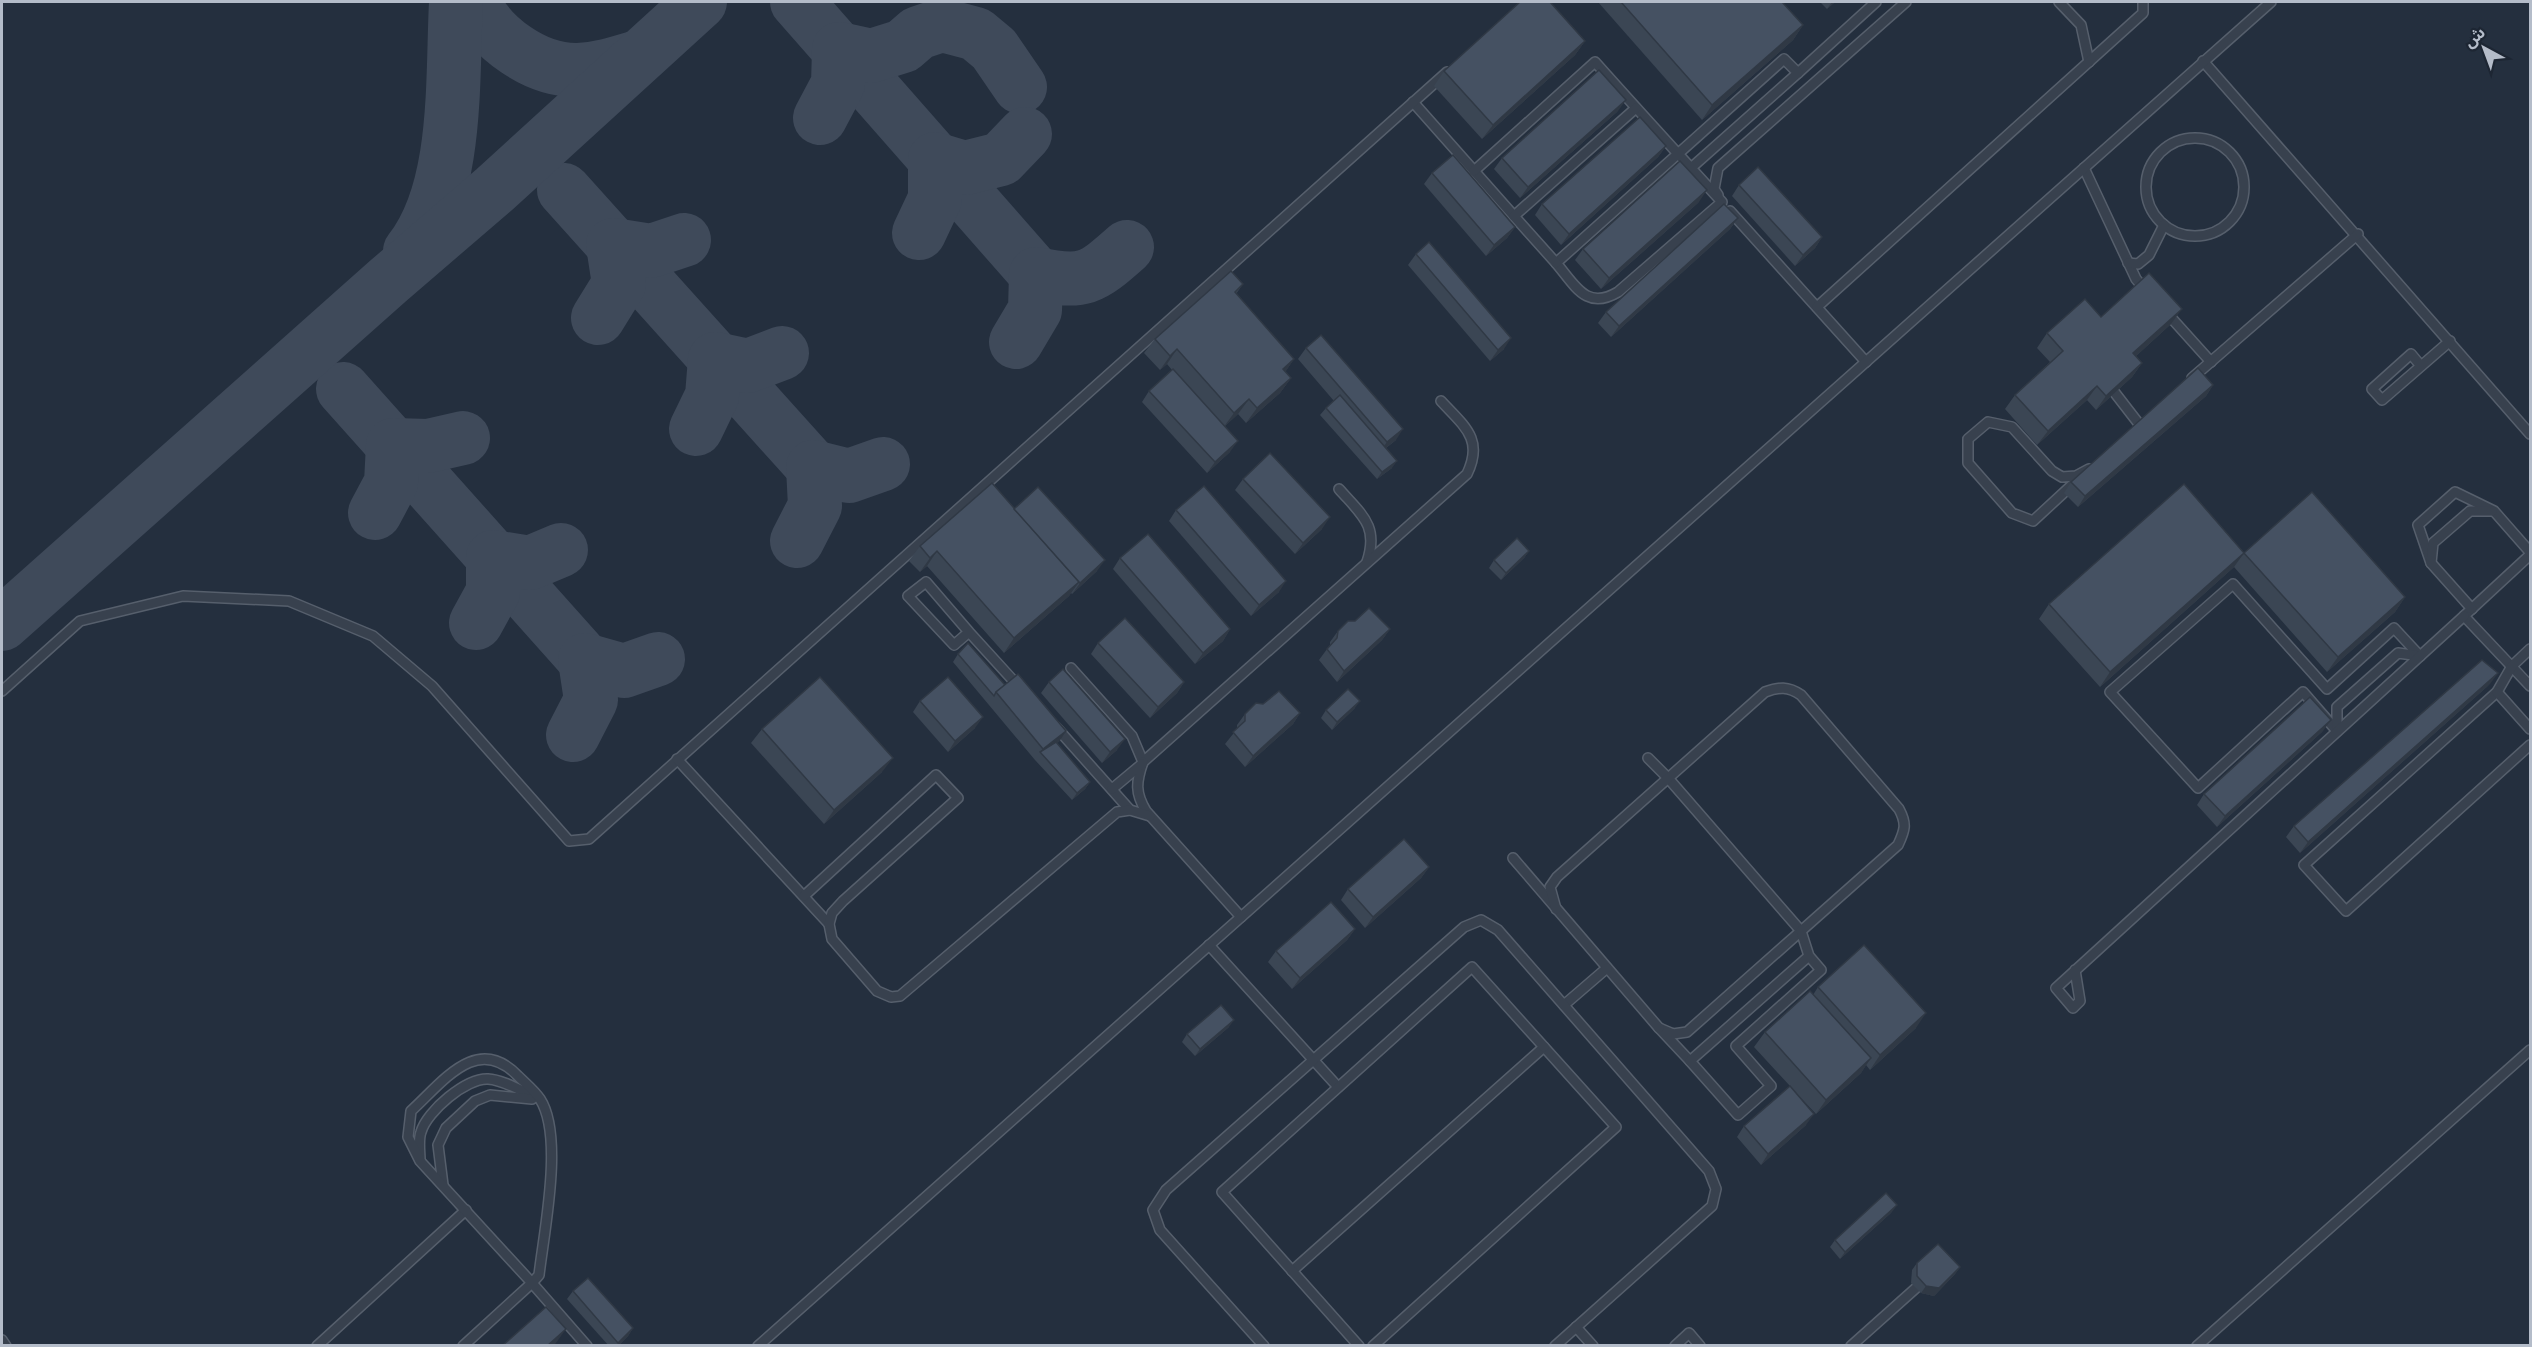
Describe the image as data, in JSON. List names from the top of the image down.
{
  "north": "top left"
}
